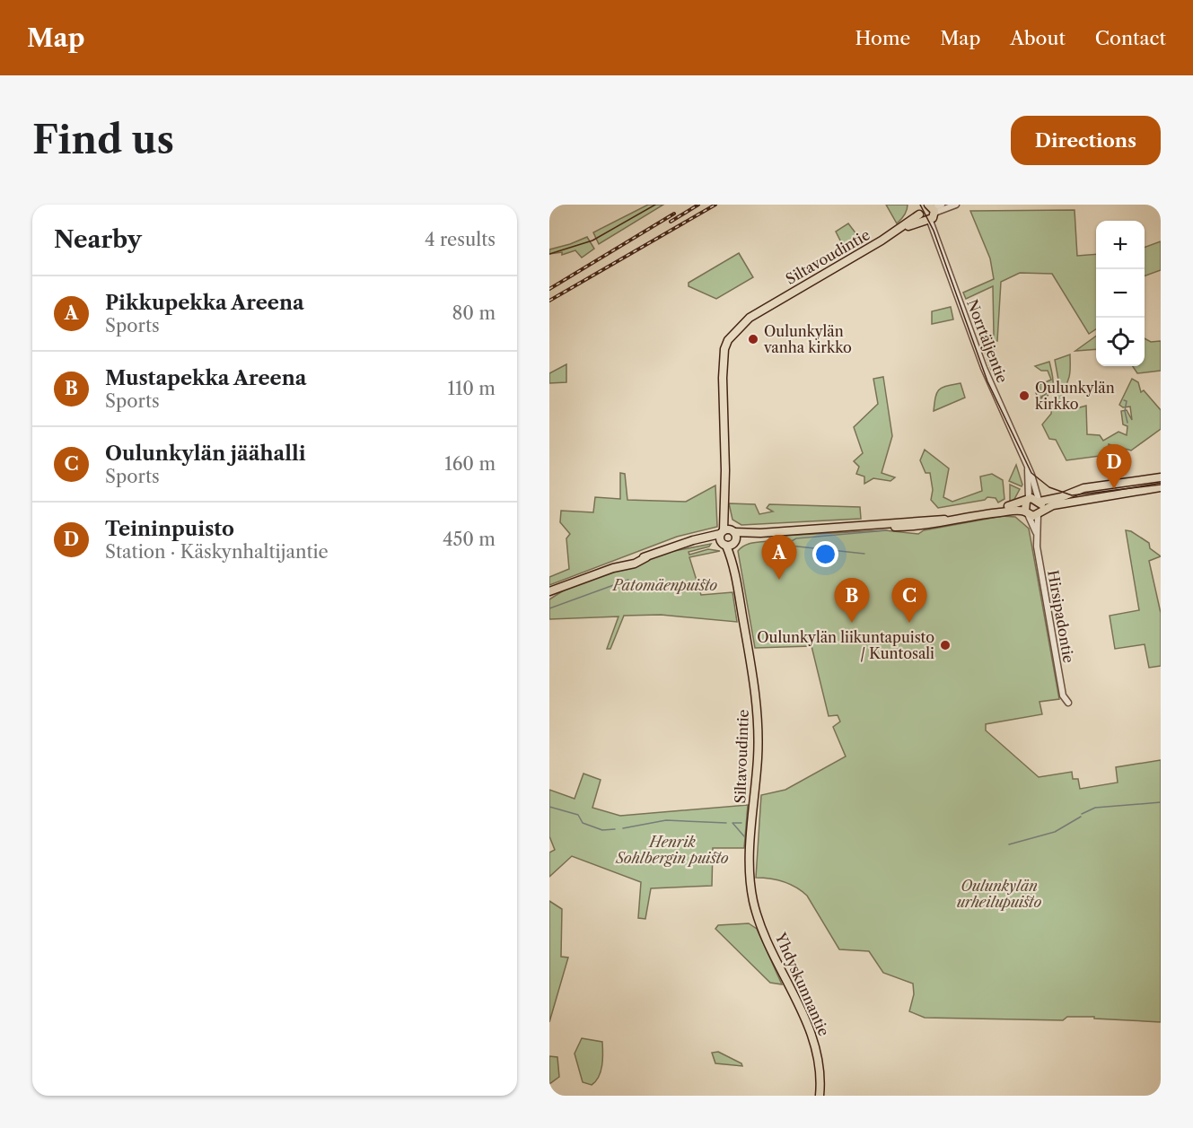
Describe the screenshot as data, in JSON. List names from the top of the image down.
{
  "streets": {
    "main road": ["Siltavoudintie", "Yhdyskunnantie"],
    "street": ["Norrtäljentie", "Hirsipadontie"]
  },
  "crossings": [
    ["Siltavoudintie", "Norrtäljentie"],
    ["Siltavoudintie", "Yhdyskunnantie"],
    ["Norrtäljentie", "Hirsipadontie"]
  ],
  "parks": ["Patomäenpuisto", "Henrik Sohlbergin puisto", "Oulunkylän urheilupuisto"],
  "places": ["Oulunkylän vanha kirkko", "Oulunkylän kirkko", "Oulunkylän liikuntapuisto / Kuntosali"],
  "page": {
    "header": "Map",
    "nav": [
      "Home",
      "Map",
      "About",
      "Contact"
    ],
    "buttons": "Directions",
    "title": "Find us",
    "heading": ["Nearby", "4 results"],
    "map_buttons": ["+", "−"],
    "list": [
      {
        "mark": "A",
        "name": "Pikkupekka Areena",
        "note": "Sports",
        "value": "80 m"
      },
      {
        "mark": "B",
        "name": "Mustapekka Areena",
        "note": "Sports",
        "value": "110 m"
      },
      {
        "mark": "C",
        "name": "Oulunkylän jäähalli",
        "note": "Sports",
        "value": "160 m"
      },
      {
        "mark": "D",
        "name": "Teininpuisto",
        "note": "Station · Käskynhaltijantie",
        "value": "450 m"
      }
    ],
    "pins": [
      "D",
      "A",
      "B",
      "C"
    ]
  }
}
